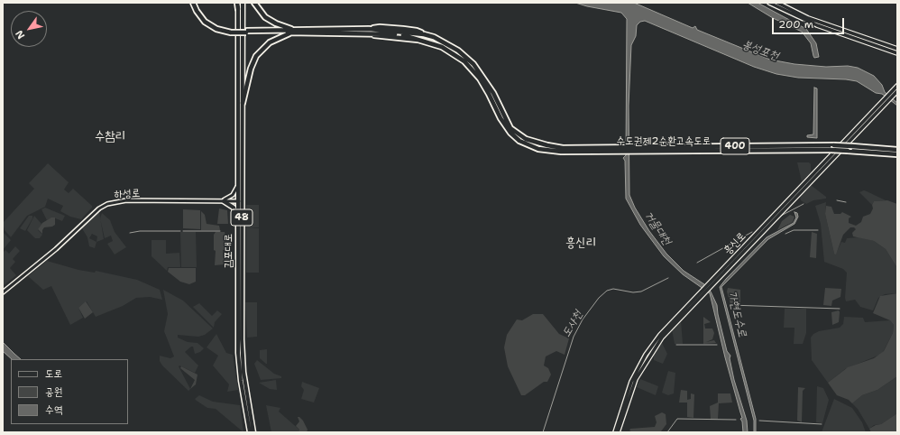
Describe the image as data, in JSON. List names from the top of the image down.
{
  "streets": {
    "highway": ["수도권제2순환고속도로", "400"],
    "main road": ["48", "흥신로", "김포대로"],
    "street": ["하성로"]
  },
  "crossings": [
    ["하성로", "김포대로"]
  ],
  "districts": ["수참리", "흥신리"],
  "water": [
    "봉성포천",
    "거물대천",
    "가현도수로",
    "도사천"
  ],
  "legend": ["도로", "공원", "수역"],
  "scale_bar": "200 m",
  "north": "bottom left"
}
